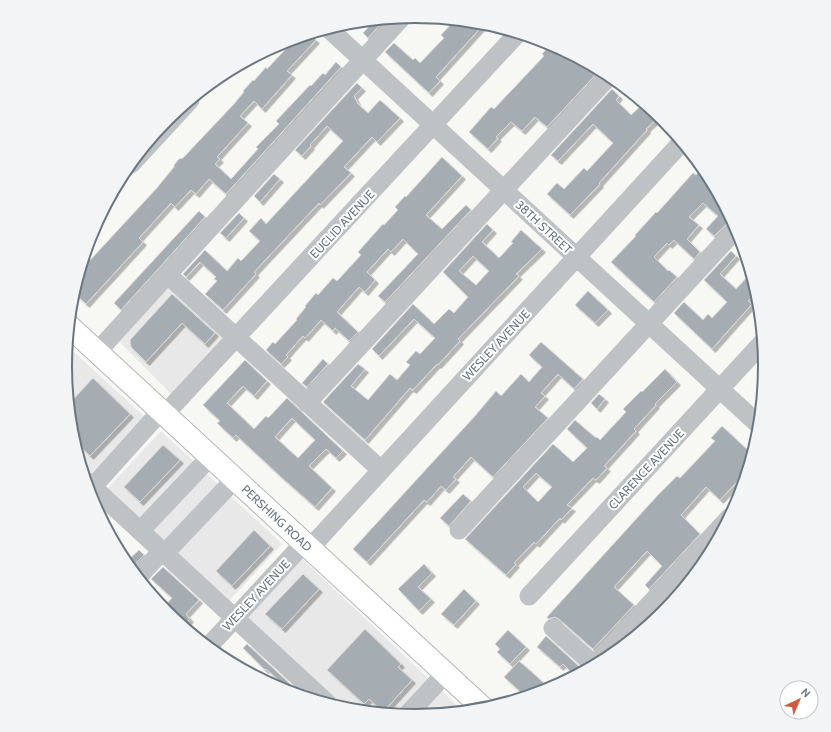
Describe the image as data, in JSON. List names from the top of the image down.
{
  "streets": {
    "main road": ["PERSHING ROAD"],
    "street": [
      "EUCLID AVENUE",
      "38TH STREET",
      "WESLEY AVENUE",
      "CLARENCE AVENUE"
    ]
  },
  "crossings": [
    ["EUCLID AVENUE", "38TH STREET"],
    ["EUCLID AVENUE", "PERSHING ROAD"],
    ["38TH STREET", "WESLEY AVENUE"],
    ["38TH STREET", "CLARENCE AVENUE"],
    ["WESLEY AVENUE", "PERSHING ROAD"]
  ],
  "north": "top right"
}
